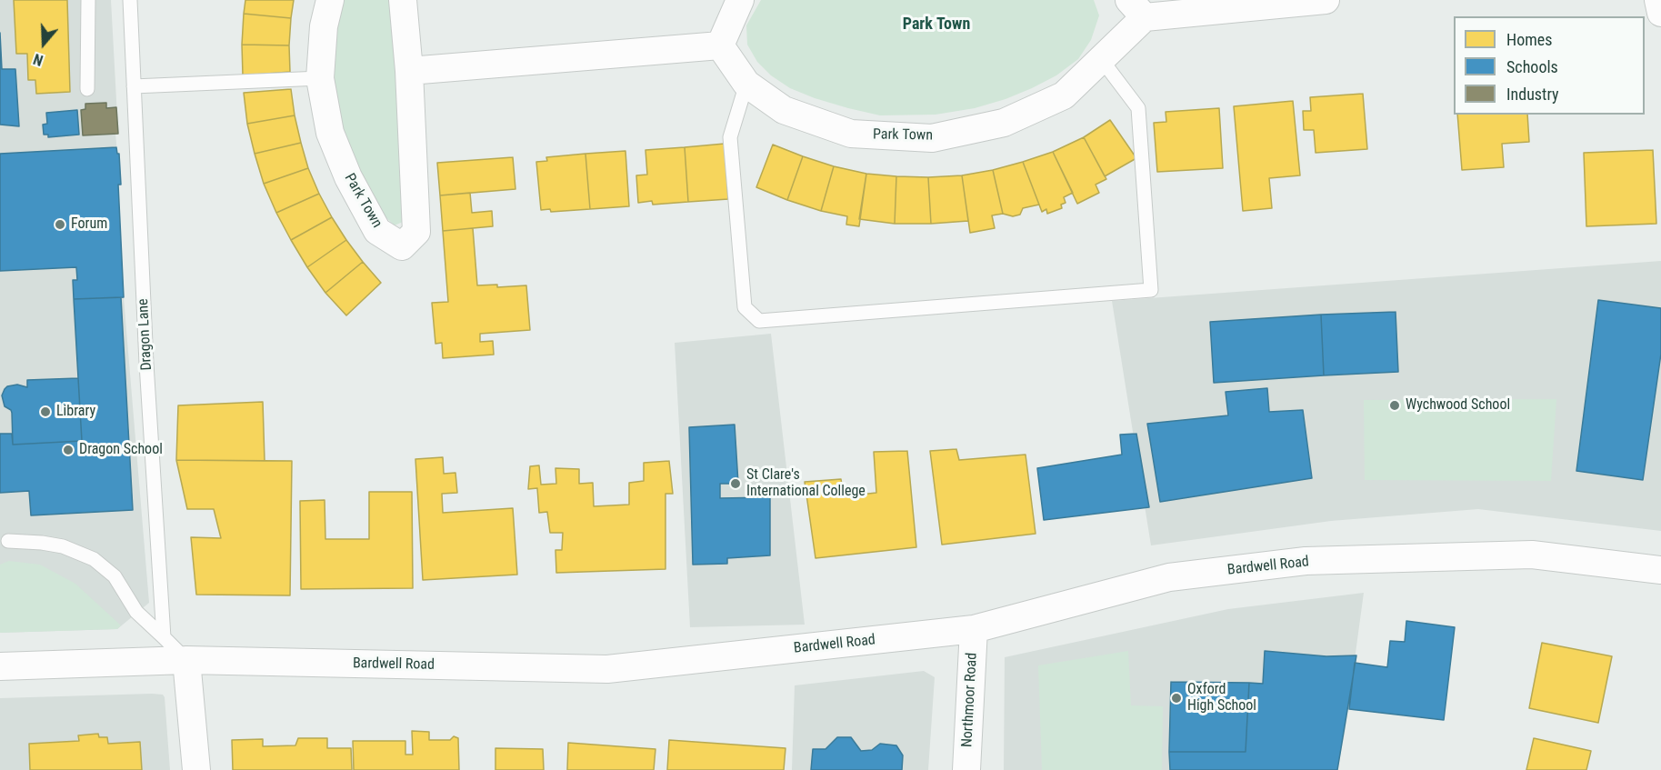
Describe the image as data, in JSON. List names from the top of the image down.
{
  "streets": {
    "street": ["Park Town", "Bardwell Road", "Northmoor Road"],
    "lane": ["Dragon Lane"]
  },
  "crossings": [
    ["Bardwell Road", "Northmoor Road"]
  ],
  "districts": ["Park Town"],
  "places": [
    "Forum",
    "Wychwood School",
    "Library",
    "Dragon School",
    "St Clare's International College",
    "Oxford High School"
  ],
  "legend": ["Homes", "Schools", "Industry"],
  "north": "bottom"
}
